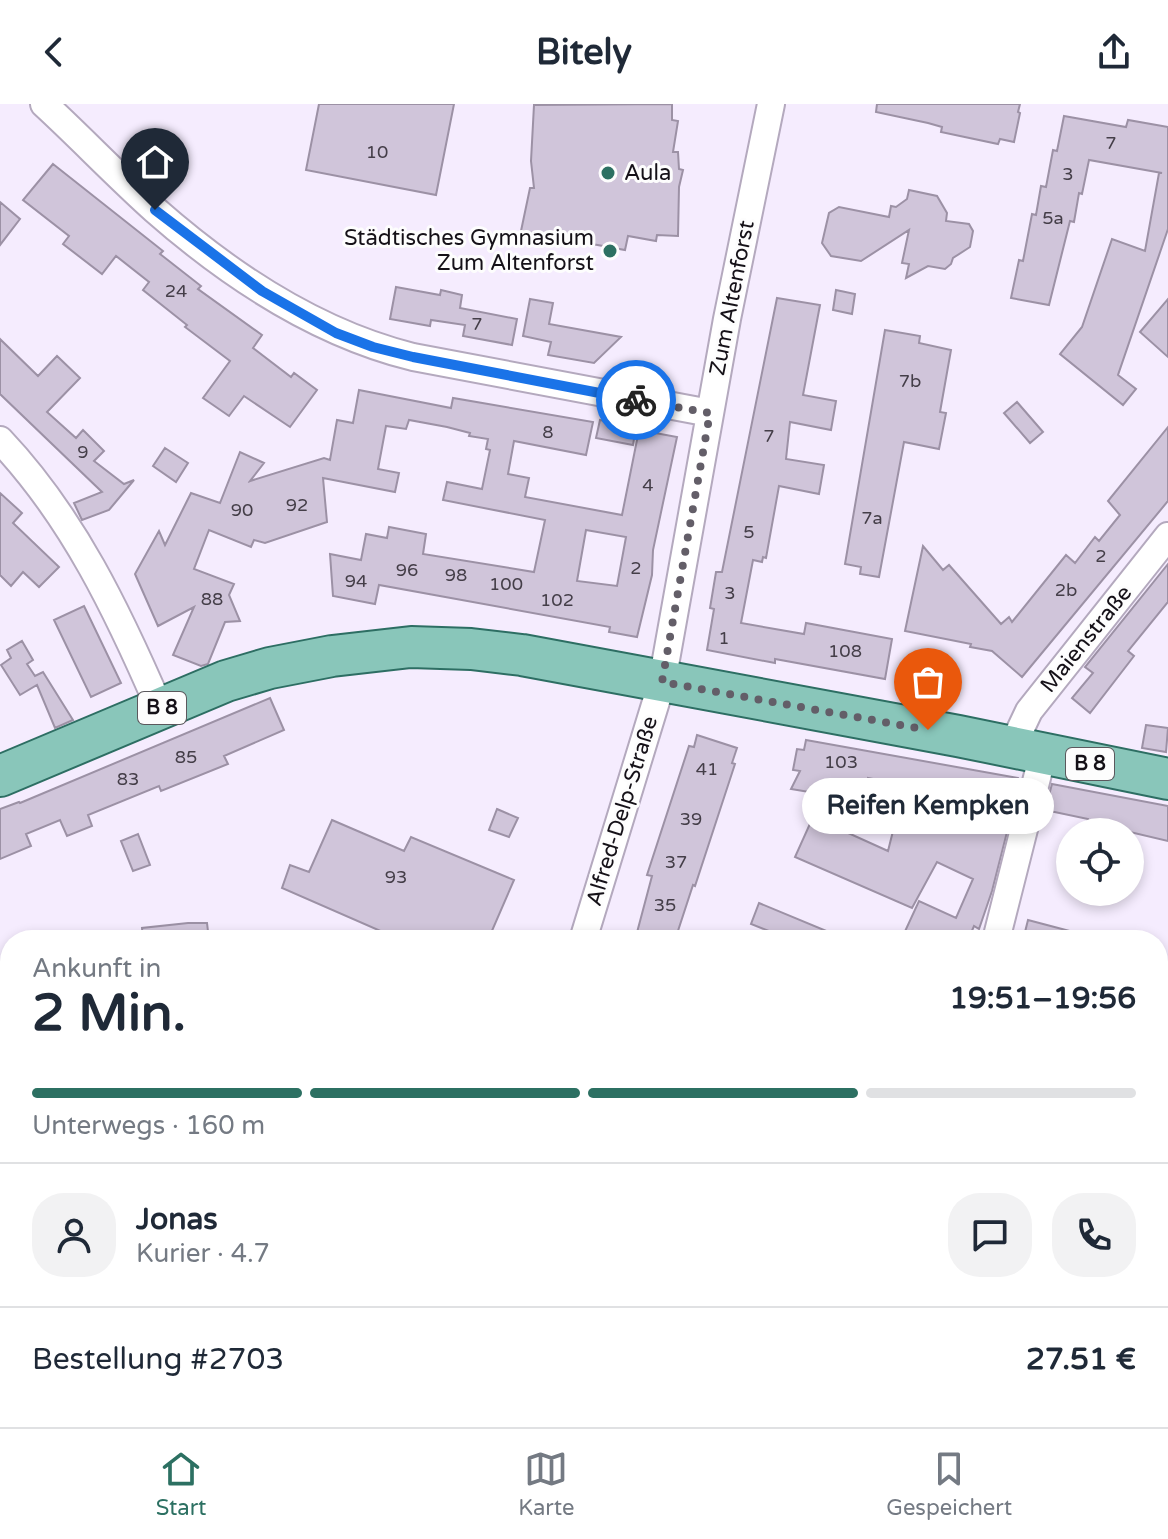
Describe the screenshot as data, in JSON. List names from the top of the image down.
{
  "streets": {
    "main road": ["B 8"],
    "street": ["Zum Altenforst", "Maienstraße", "Alfred-Delp-Straße"]
  },
  "crossings": [
    ["Zum Altenforst", "B 8"],
    ["Zum Altenforst", "Alfred-Delp-Straße"],
    ["Maienstraße", "B 8"],
    ["B 8", "Alfred-Delp-Straße"]
  ],
  "places": ["Aula", "Städtisches Gymnasium Zum Altenforst", "Reifen Kempken"],
  "house_numbers": [
    "7",
    "10",
    "3",
    "5a",
    "24",
    "7",
    "7b",
    "8",
    "7",
    "9",
    "4",
    "92",
    "90",
    "7a",
    "5",
    "2",
    "2",
    "96",
    "98",
    "94",
    "100",
    "2b",
    "3",
    "88",
    "102",
    "1",
    "108",
    "85",
    "103",
    "41",
    "83",
    "39",
    "37",
    "93",
    "35"
  ],
  "page": {
    "header": "Bitely",
    "bubble": "Reifen Kempken",
    "heading": ["2 Min.", "Ankunft in", "19:51–19:56"],
    "panel": [
      "Jonas",
      "Kurier · 4.7",
      "Bestellung #2703",
      "27.51 €"
    ],
    "bar": "Unterwegs · 160 m",
    "tabs": ["Start", "Karte", "Gespeichert"]
  }
}
